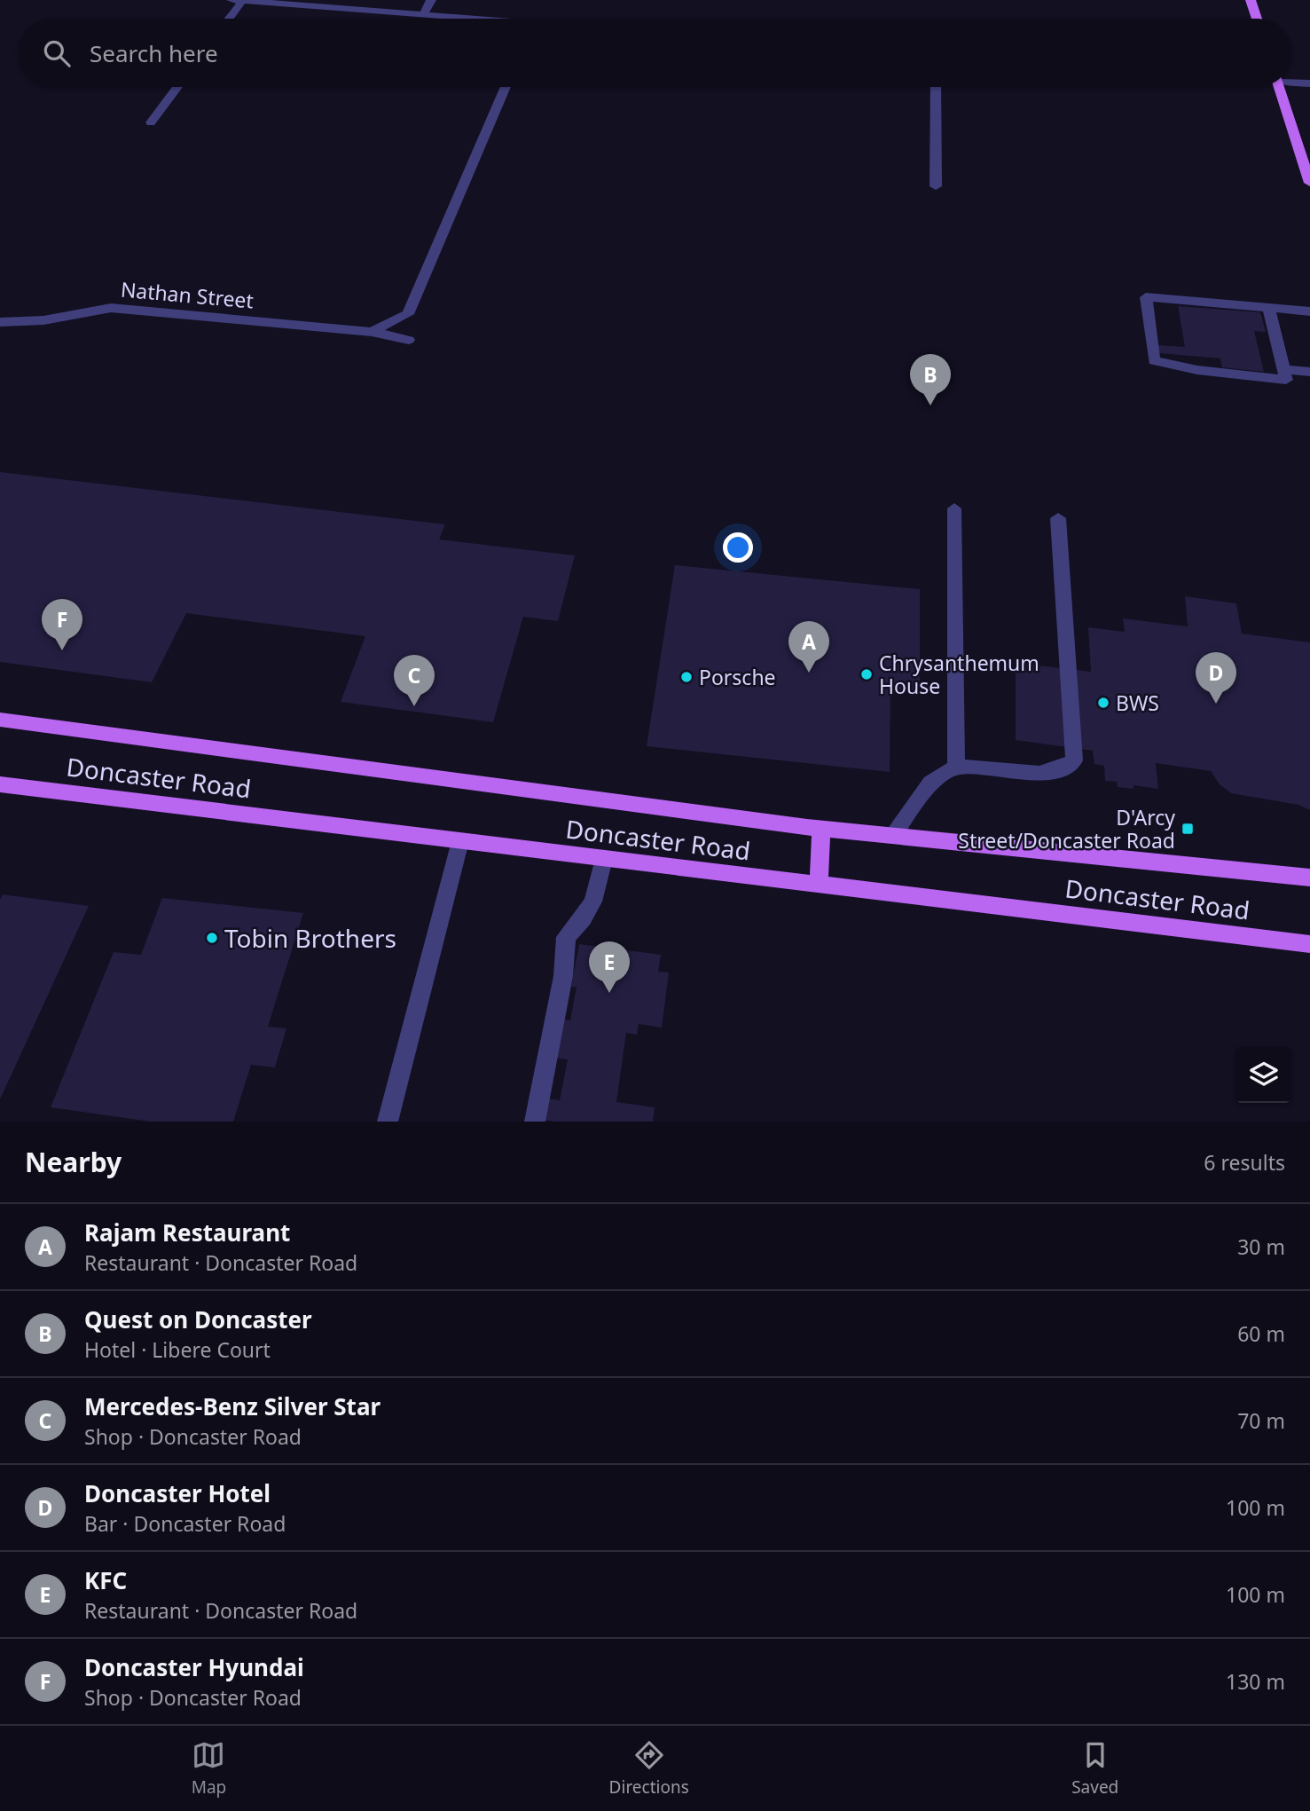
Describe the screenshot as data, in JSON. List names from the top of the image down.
{
  "streets": {
    "main road": ["Doncaster Road"],
    "street": ["Nathan Street"]
  },
  "places": {
    "other": [
      "Chrysanthemum House",
      "Porsche",
      "BWS",
      "Tobin Brothers"
    ],
    "transit": ["D'Arcy Street/Doncaster Road"]
  },
  "page": {
    "search": "Search here",
    "pins": [
      "B",
      "F",
      "A",
      "D",
      "C",
      "E"
    ],
    "heading": ["Nearby", "6 results"],
    "list": [
      {
        "mark": "A",
        "name": "Rajam Restaurant",
        "note": "Restaurant · Doncaster Road",
        "value": "30 m"
      },
      {
        "mark": "B",
        "name": "Quest on Doncaster",
        "note": "Hotel · Libere Court",
        "value": "60 m"
      },
      {
        "mark": "C",
        "name": "Mercedes-Benz Silver Star",
        "note": "Shop · Doncaster Road",
        "value": "70 m"
      },
      {
        "mark": "D",
        "name": "Doncaster Hotel",
        "note": "Bar · Doncaster Road",
        "value": "100 m"
      },
      {
        "mark": "E",
        "name": "KFC",
        "note": "Restaurant · Doncaster Road",
        "value": "100 m"
      },
      {
        "mark": "F",
        "name": "Doncaster Hyundai",
        "note": "Shop · Doncaster Road",
        "value": "130 m"
      }
    ],
    "nav": ["Map", "Directions", "Saved"]
  }
}
